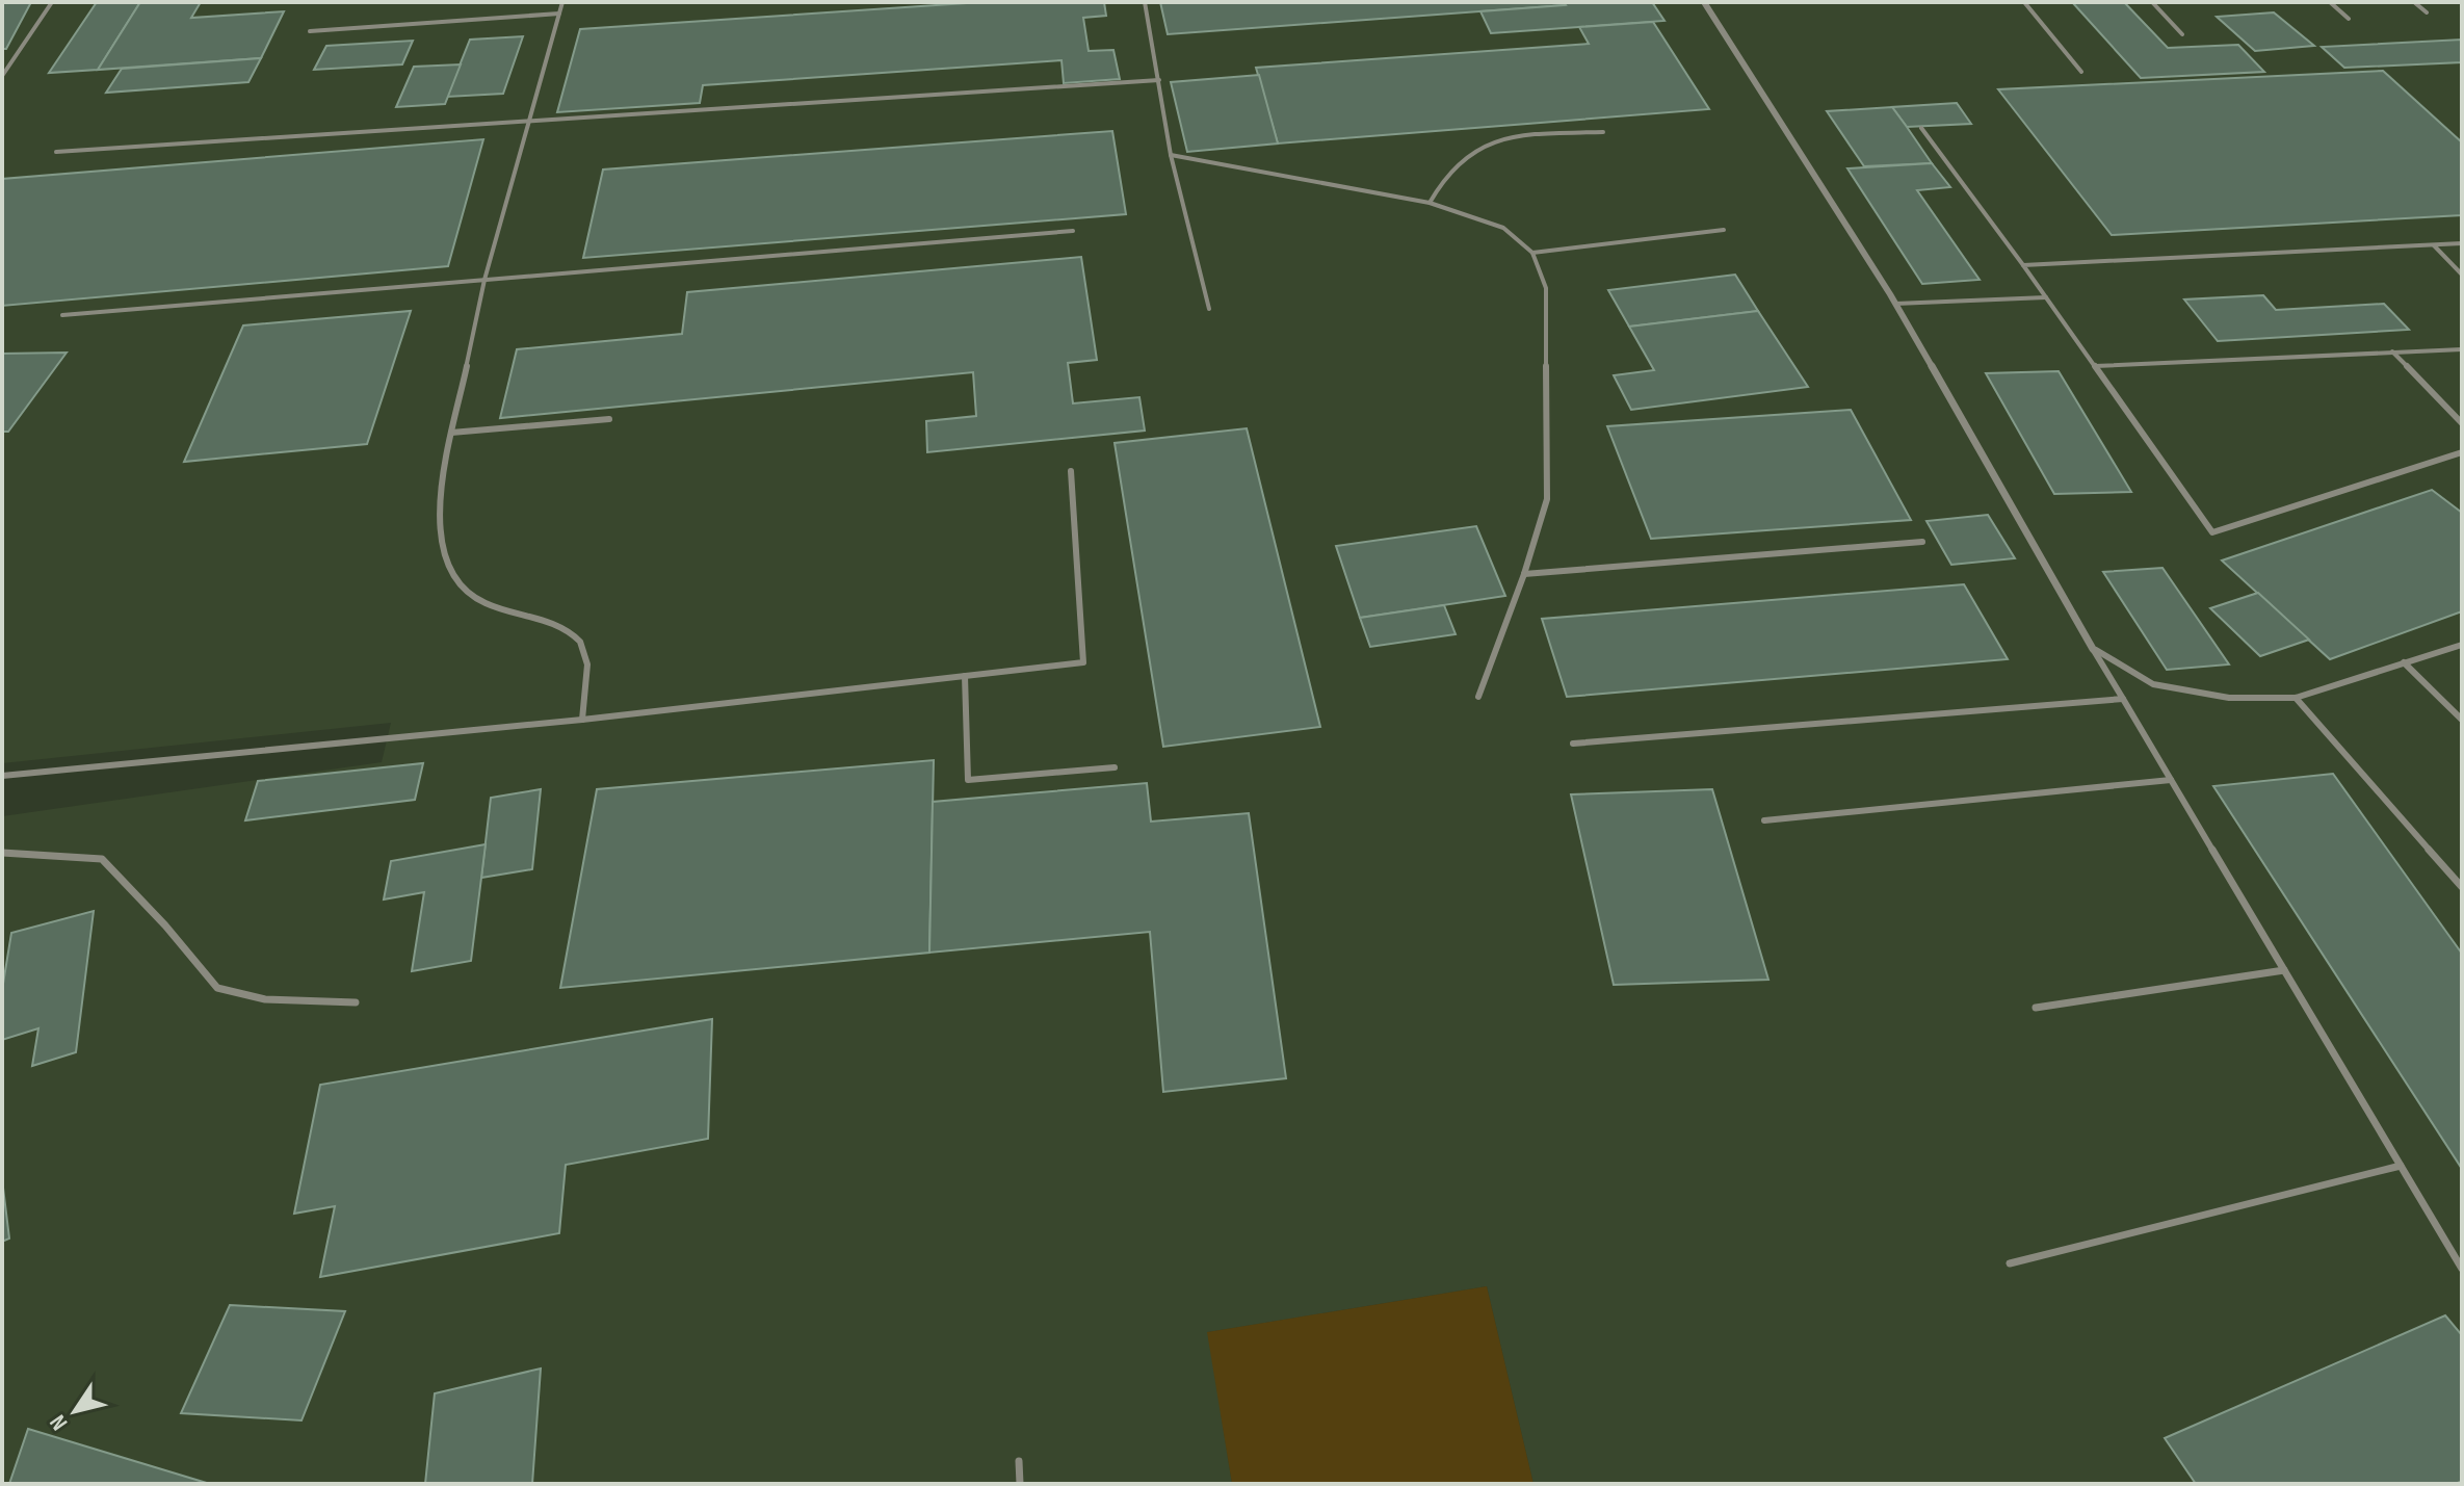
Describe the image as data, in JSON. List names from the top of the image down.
{
  "north": "bottom left"
}
